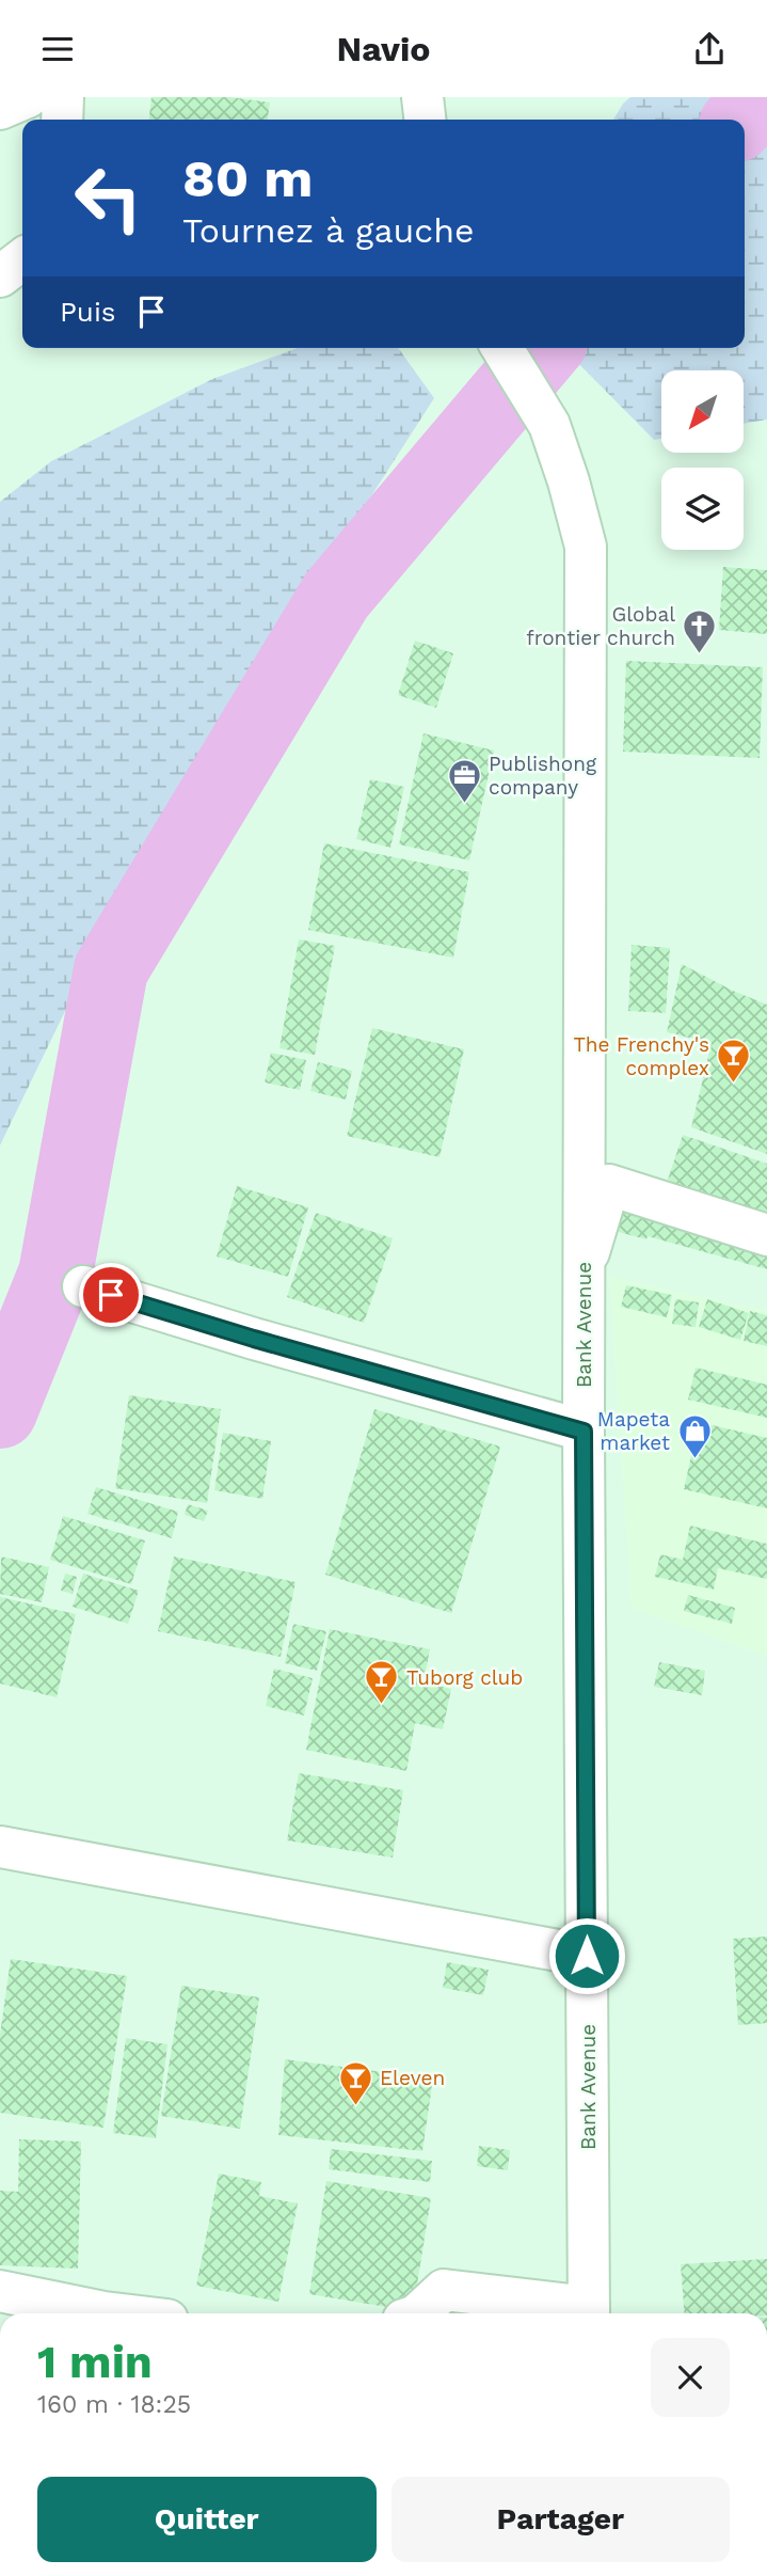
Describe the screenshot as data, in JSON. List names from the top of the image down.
{
  "streets": {
    "street": ["Bank Avenue"]
  },
  "places": {
    "church": ["Global frontier church"],
    "office": ["Publishong company"],
    "bar": ["The Frenchy's complex", "Tuborg club", "Eleven"],
    "shop": ["Mapeta market"]
  },
  "north": "bottom left",
  "page": {
    "header": "Navio",
    "turn": ["80 m", "Tournez à gauche"],
    "then": "Puis",
    "heading": ["1 min", "160 m · 18:25"],
    "buttons": ["Quitter", "Partager"]
  }
}
